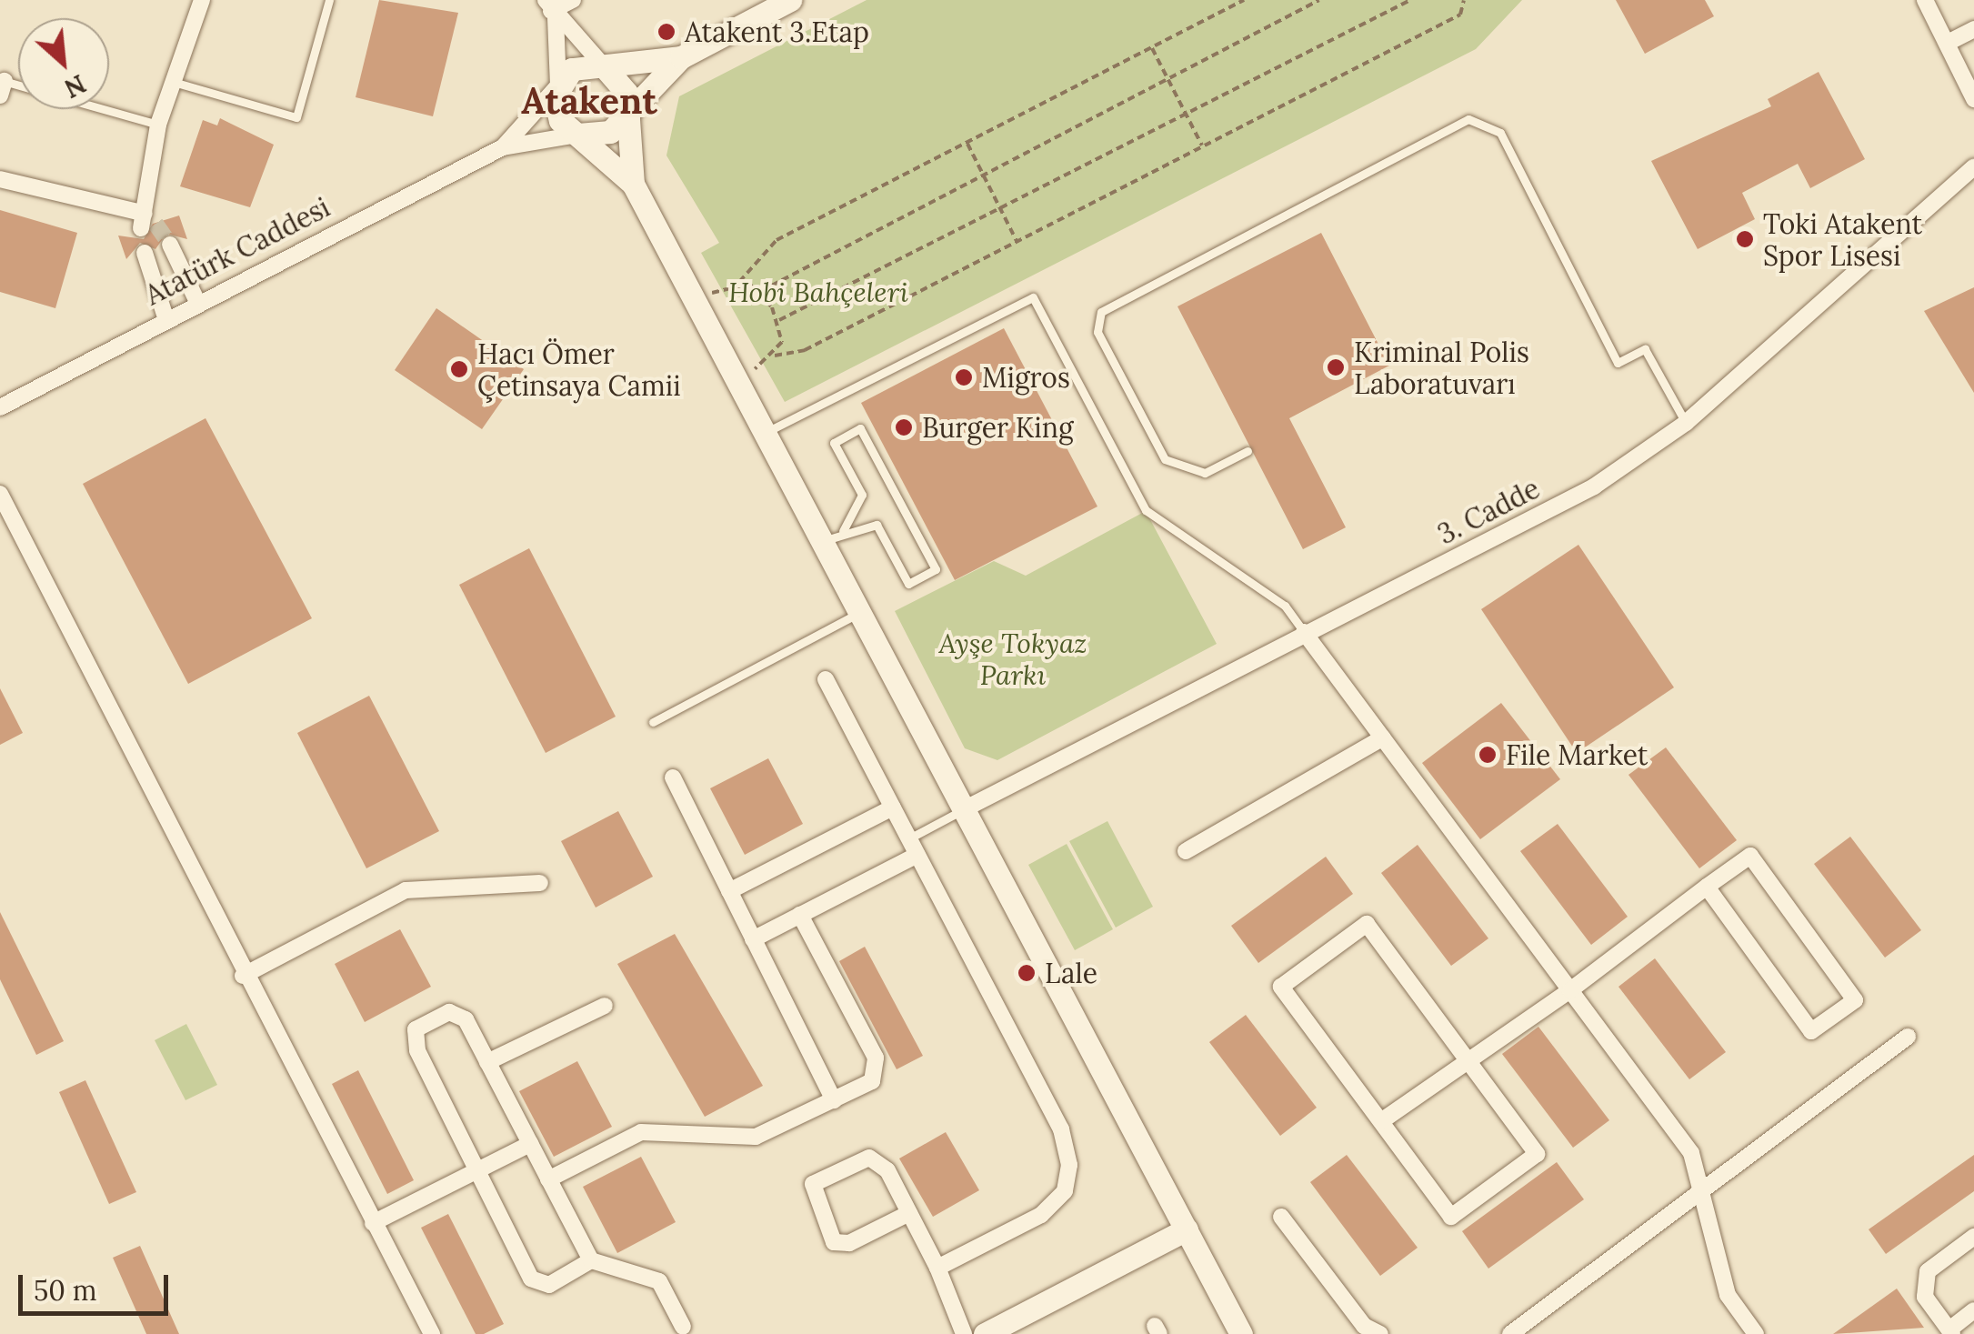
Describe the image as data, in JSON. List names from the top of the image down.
{
  "streets": {
    "street": ["Atatürk Caddesi", "3. Cadde"]
  },
  "districts": ["Atakent"],
  "parks": ["Hobi Bahçeleri", "Ayşe Tokyaz Parkı"],
  "places": [
    "Atakent 3.Etap",
    "Toki Atakent Spor Lisesi",
    "Kriminal Polis Laboratuvarı",
    "Hacı Ömer Çetinsaya Camii",
    "Migros",
    "Burger King",
    "File Market",
    "Lale"
  ],
  "scale_bar": "50 m",
  "north": "bottom right"
}
